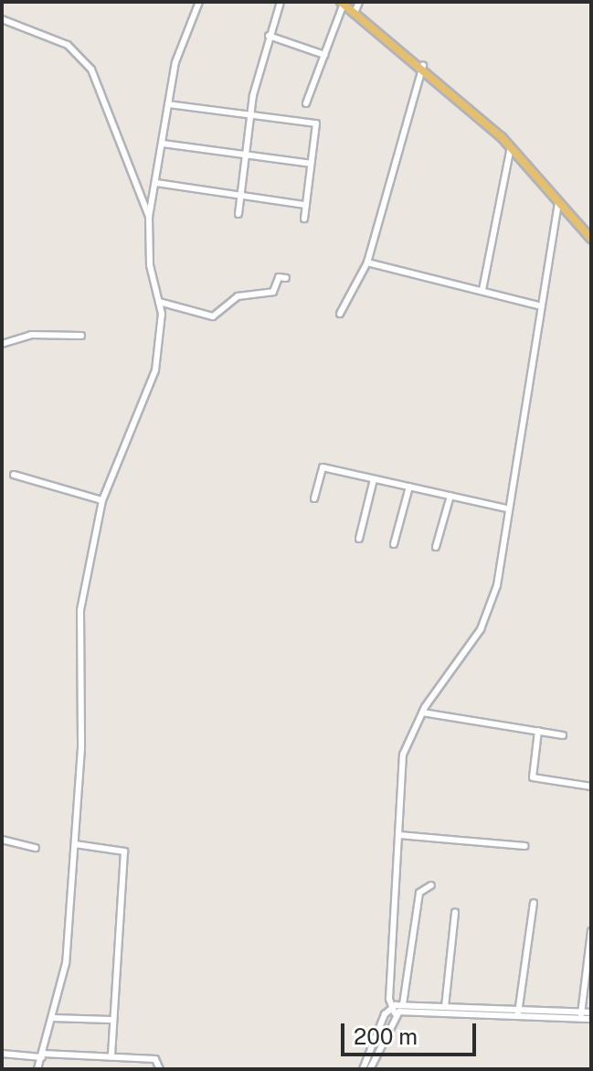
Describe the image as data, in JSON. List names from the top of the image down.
{
  "scale_bar": "200 m"
}
